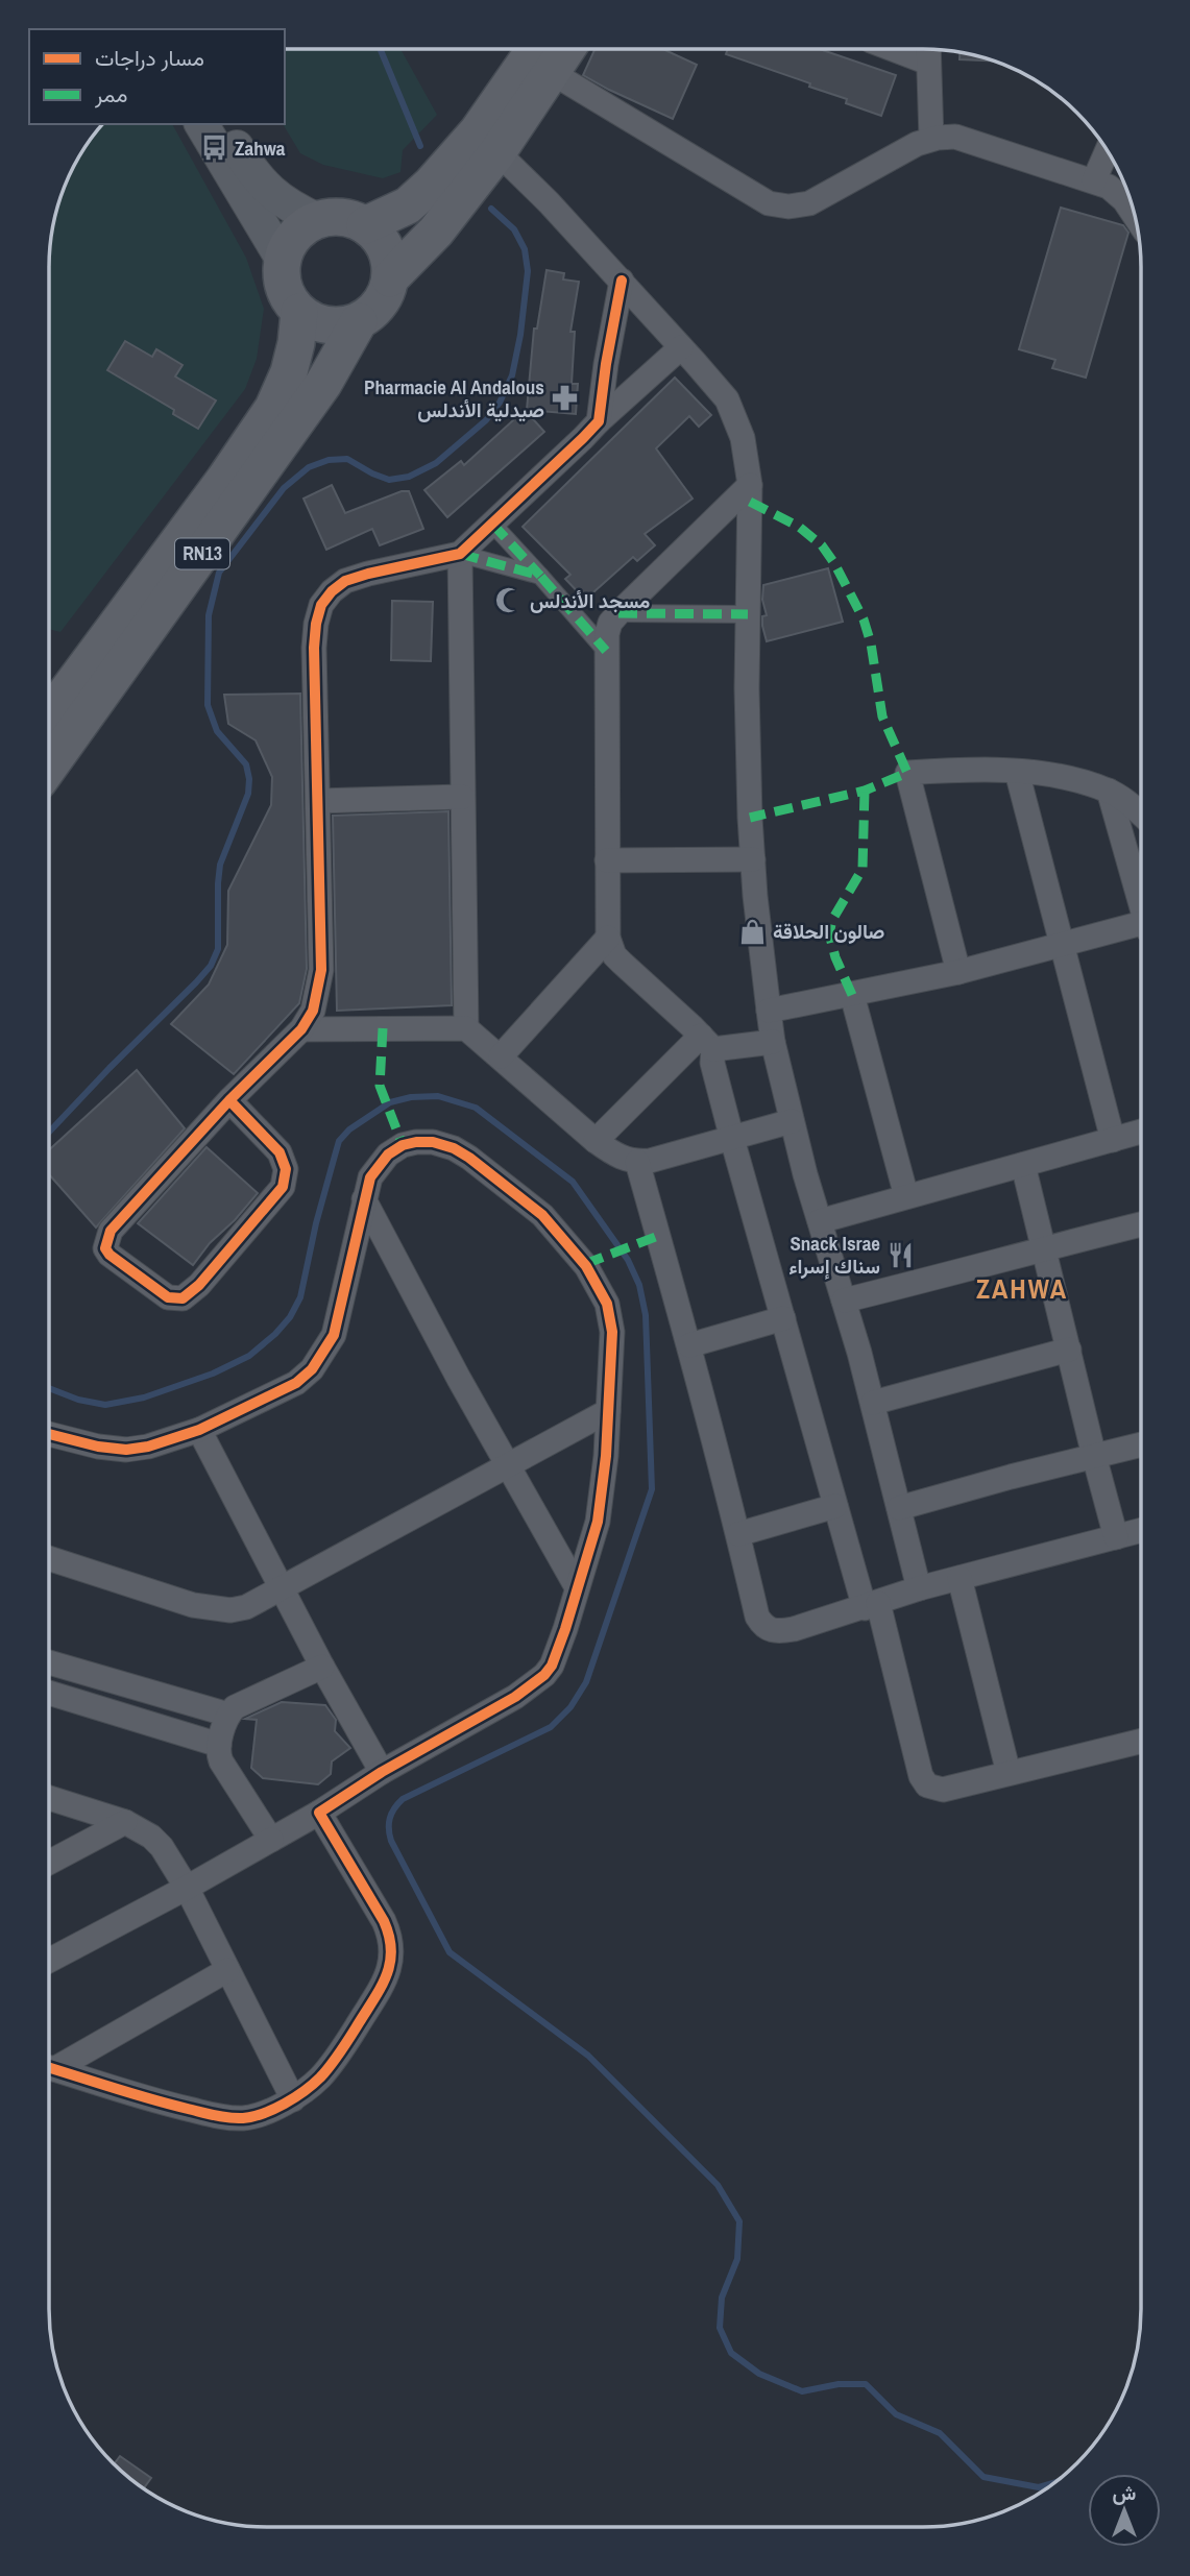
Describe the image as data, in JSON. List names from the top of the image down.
{
  "streets": {
    "main road": ["RN13"]
  },
  "districts": ["ZAHWA"],
  "places": {
    "bus stop": ["Zahwa"],
    "pharmacy": ["Pharmacie Al Andalous صيدلية الأندلس"],
    "mosque": ["مسجد الأندلس"],
    "shop": ["صالون الحلاقة"],
    "restaurant": ["Snack Israe سناك إسراء"]
  },
  "legend": ["مسار دراجات", "ممر"],
  "north": "top"
}
